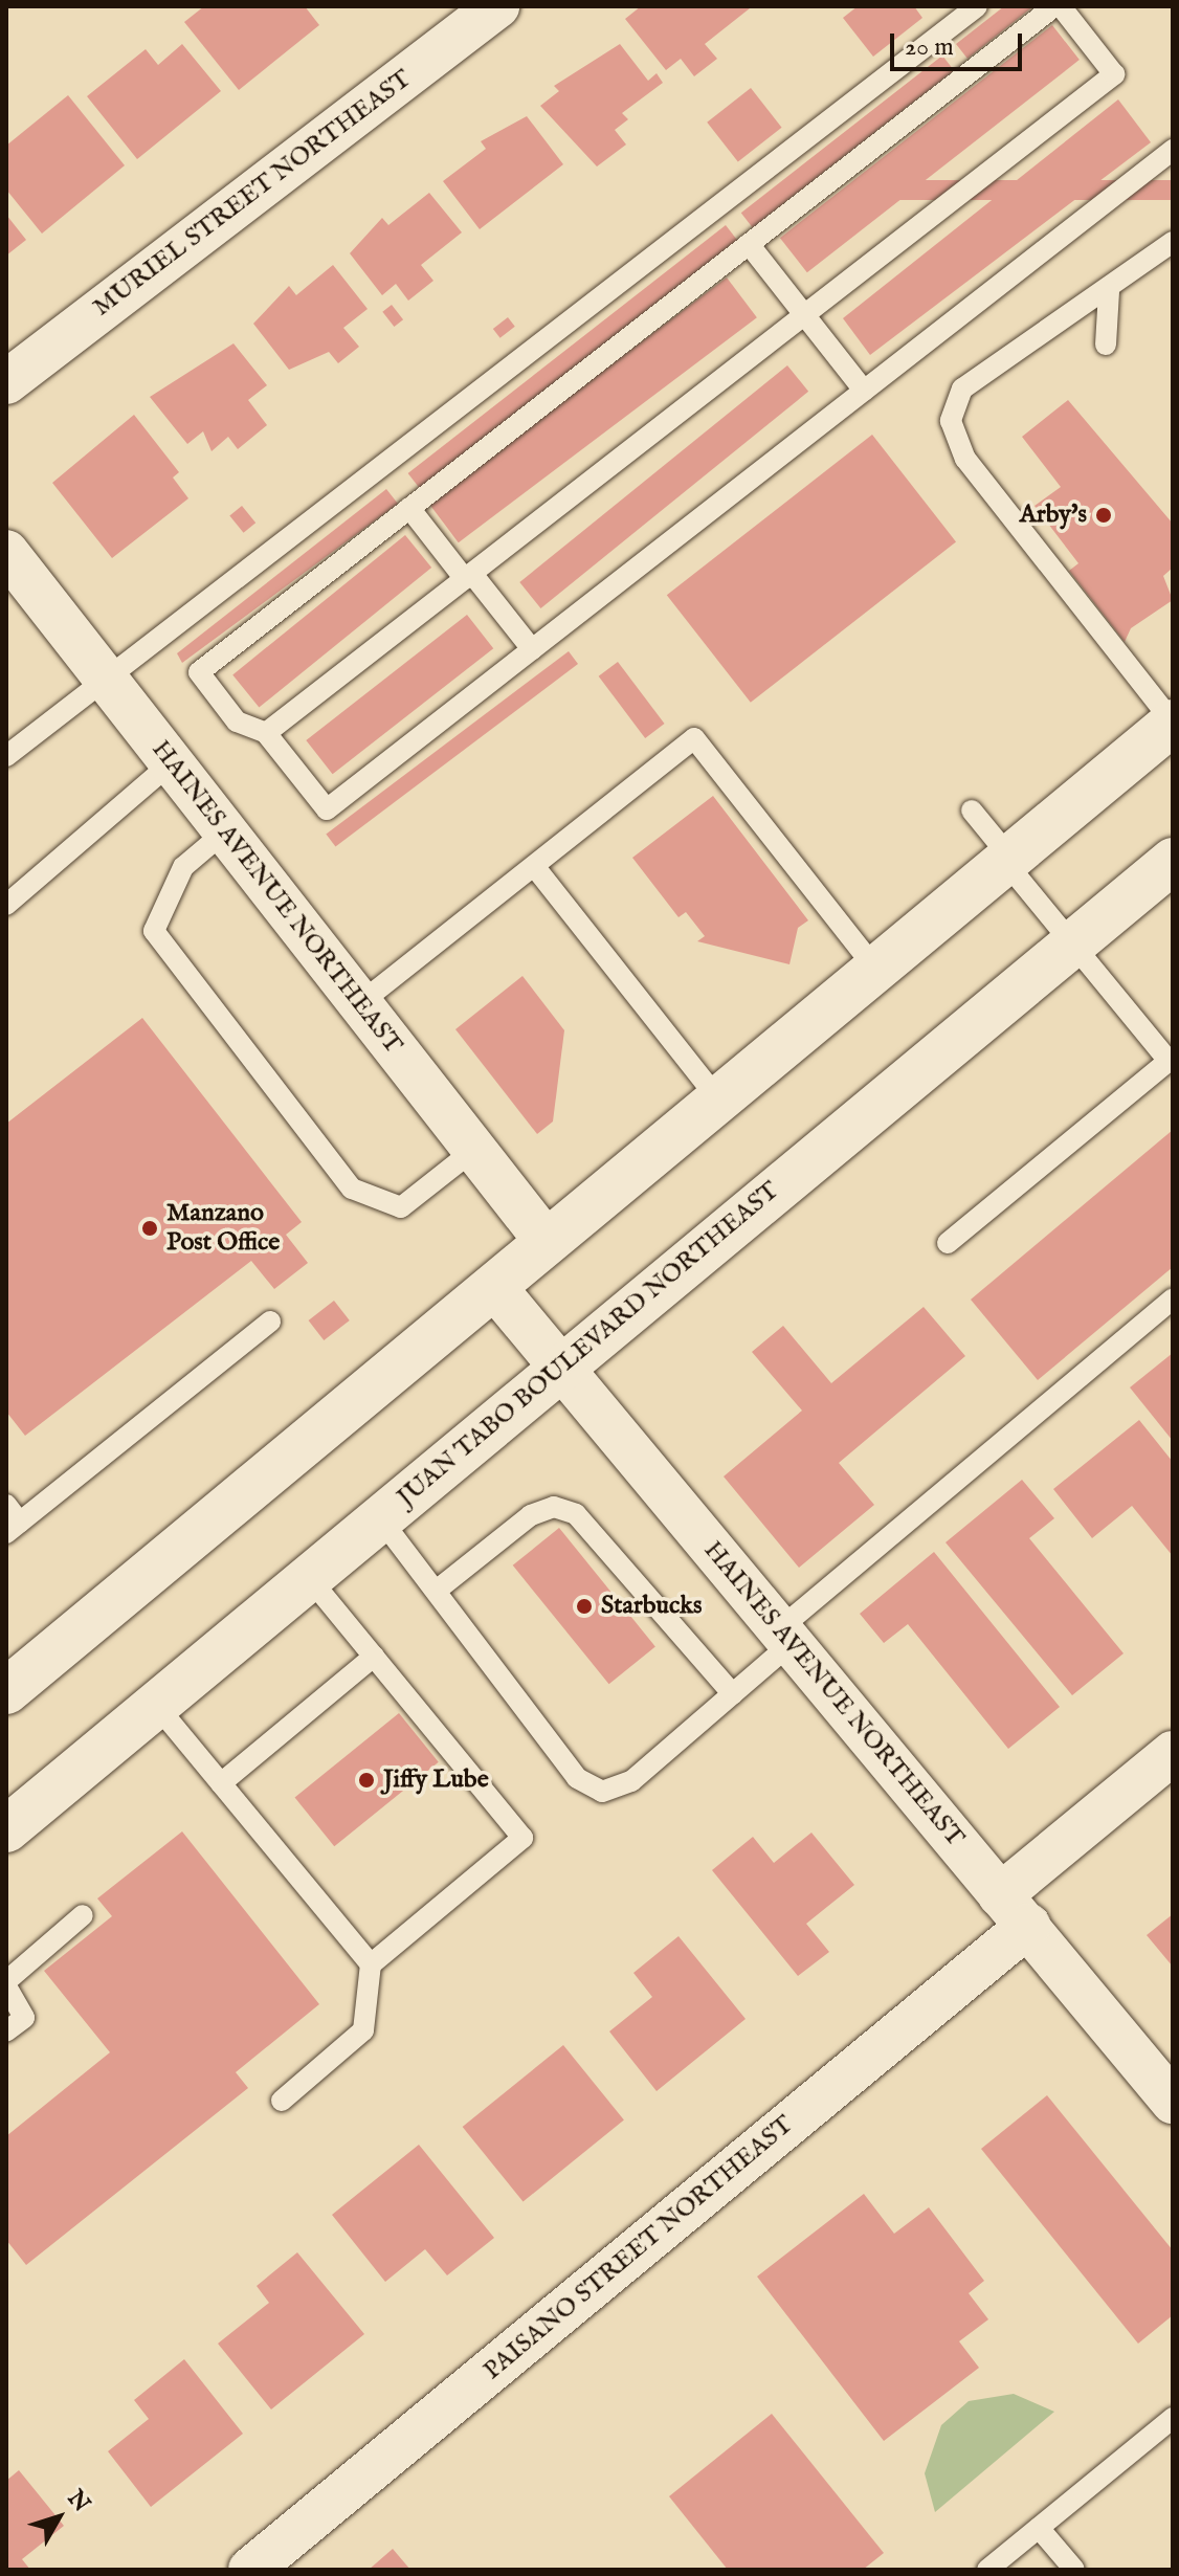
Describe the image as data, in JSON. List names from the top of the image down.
{
  "streets": {
    "main road": ["JUAN TABO BOULEVARD NORTHEAST"],
    "street": ["MURIEL STREET NORTHEAST", "HAINES AVENUE NORTHEAST", "PAISANO STREET NORTHEAST"]
  },
  "crossings": [
    ["HAINES AVENUE NORTHEAST", "JUAN TABO BOULEVARD NORTHEAST"],
    ["HAINES AVENUE NORTHEAST", "PAISANO STREET NORTHEAST"]
  ],
  "places": [
    "Arby's",
    "Manzano Post Office",
    "Starbucks",
    "Jiffy Lube"
  ],
  "scale_bar": "20 m",
  "north": "top right"
}
